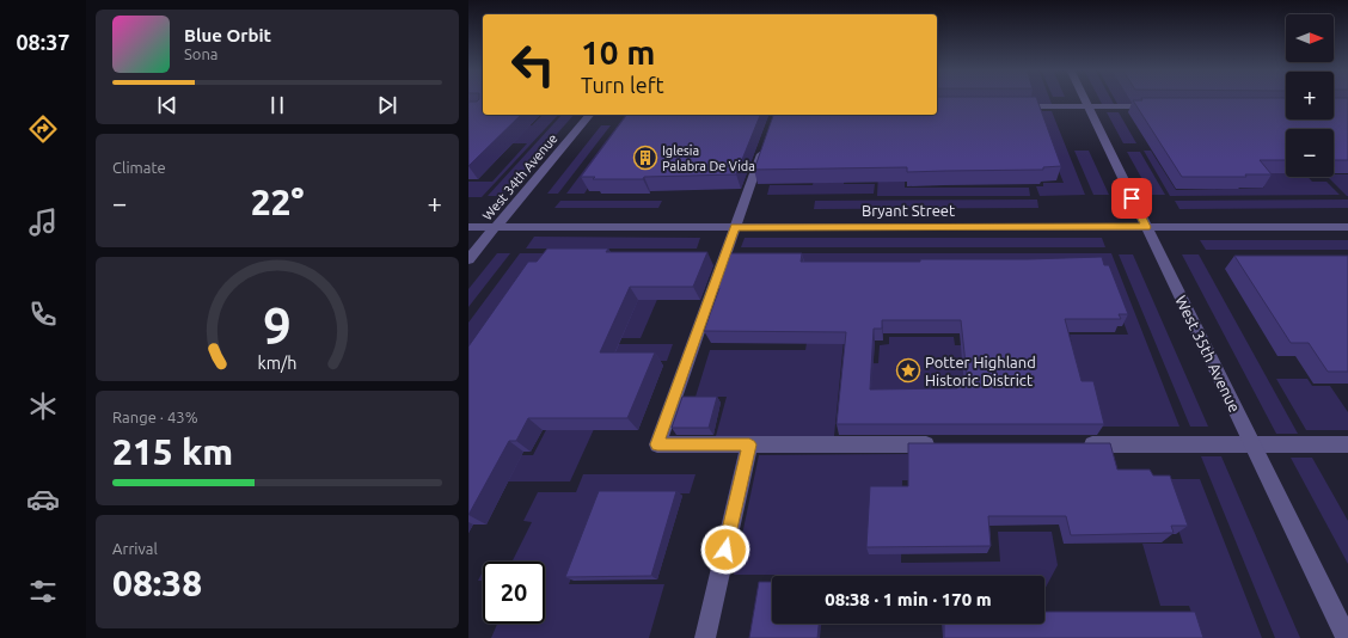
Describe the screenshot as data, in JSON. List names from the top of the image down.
{
  "streets": {
    "street": ["West 34th Avenue", "Bryant Street", "West 35th Avenue"]
  },
  "crossings": [
    ["West 34th Avenue", "Bryant Street"],
    ["Bryant Street", "West 35th Avenue"]
  ],
  "places": {
    "building": ["Iglesia Palabra De Vida"],
    "place": ["Potter Highland Historic District"]
  },
  "north": "right",
  "page": {
    "tabs": "08:37",
    "map_buttons": ["+", "−"],
    "turn": ["10 m", "Turn left"],
    "song": ["Blue Orbit", "Sona"],
    "tile": [
      "Climate",
      ["Range · 43%", "215 km"],
      ["Arrival", "08:38"]
    ],
    "heat": ["−", "22°", "+"],
    "limit": "20",
    "trip": "08:38 · 1 min · 170 m",
    "gauge": ["9", "km/h"]
  }
}
